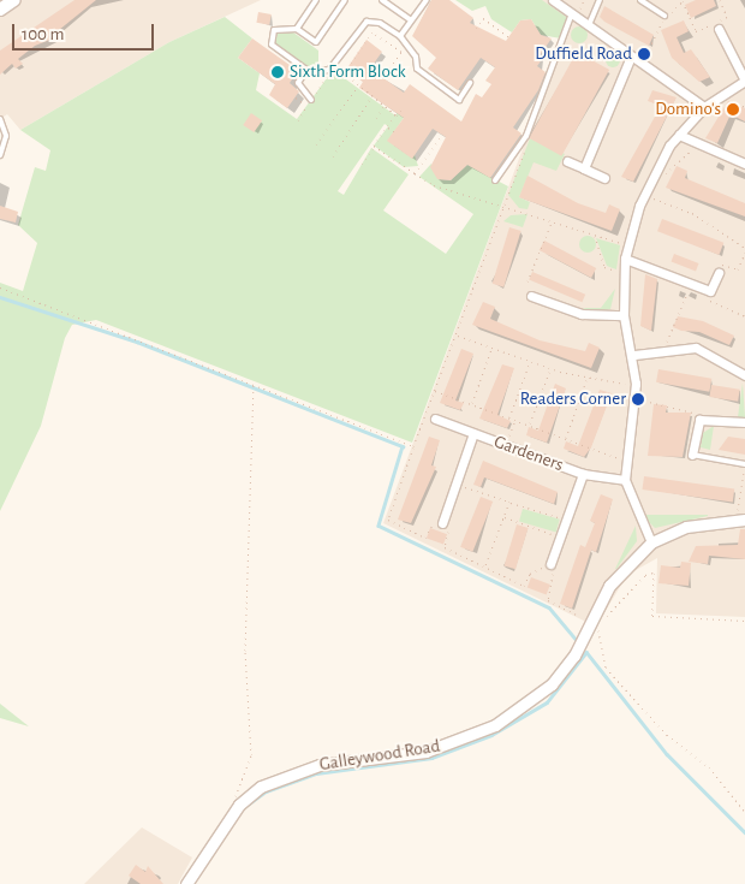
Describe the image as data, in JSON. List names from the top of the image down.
{
  "streets": {
    "street": ["Gardeners", "Galleywood Road"]
  },
  "places": [
    "Duffield Road",
    "Sixth Form Block",
    "Domino's",
    "Readers Corner"
  ],
  "scale_bar": "100 m"
}
